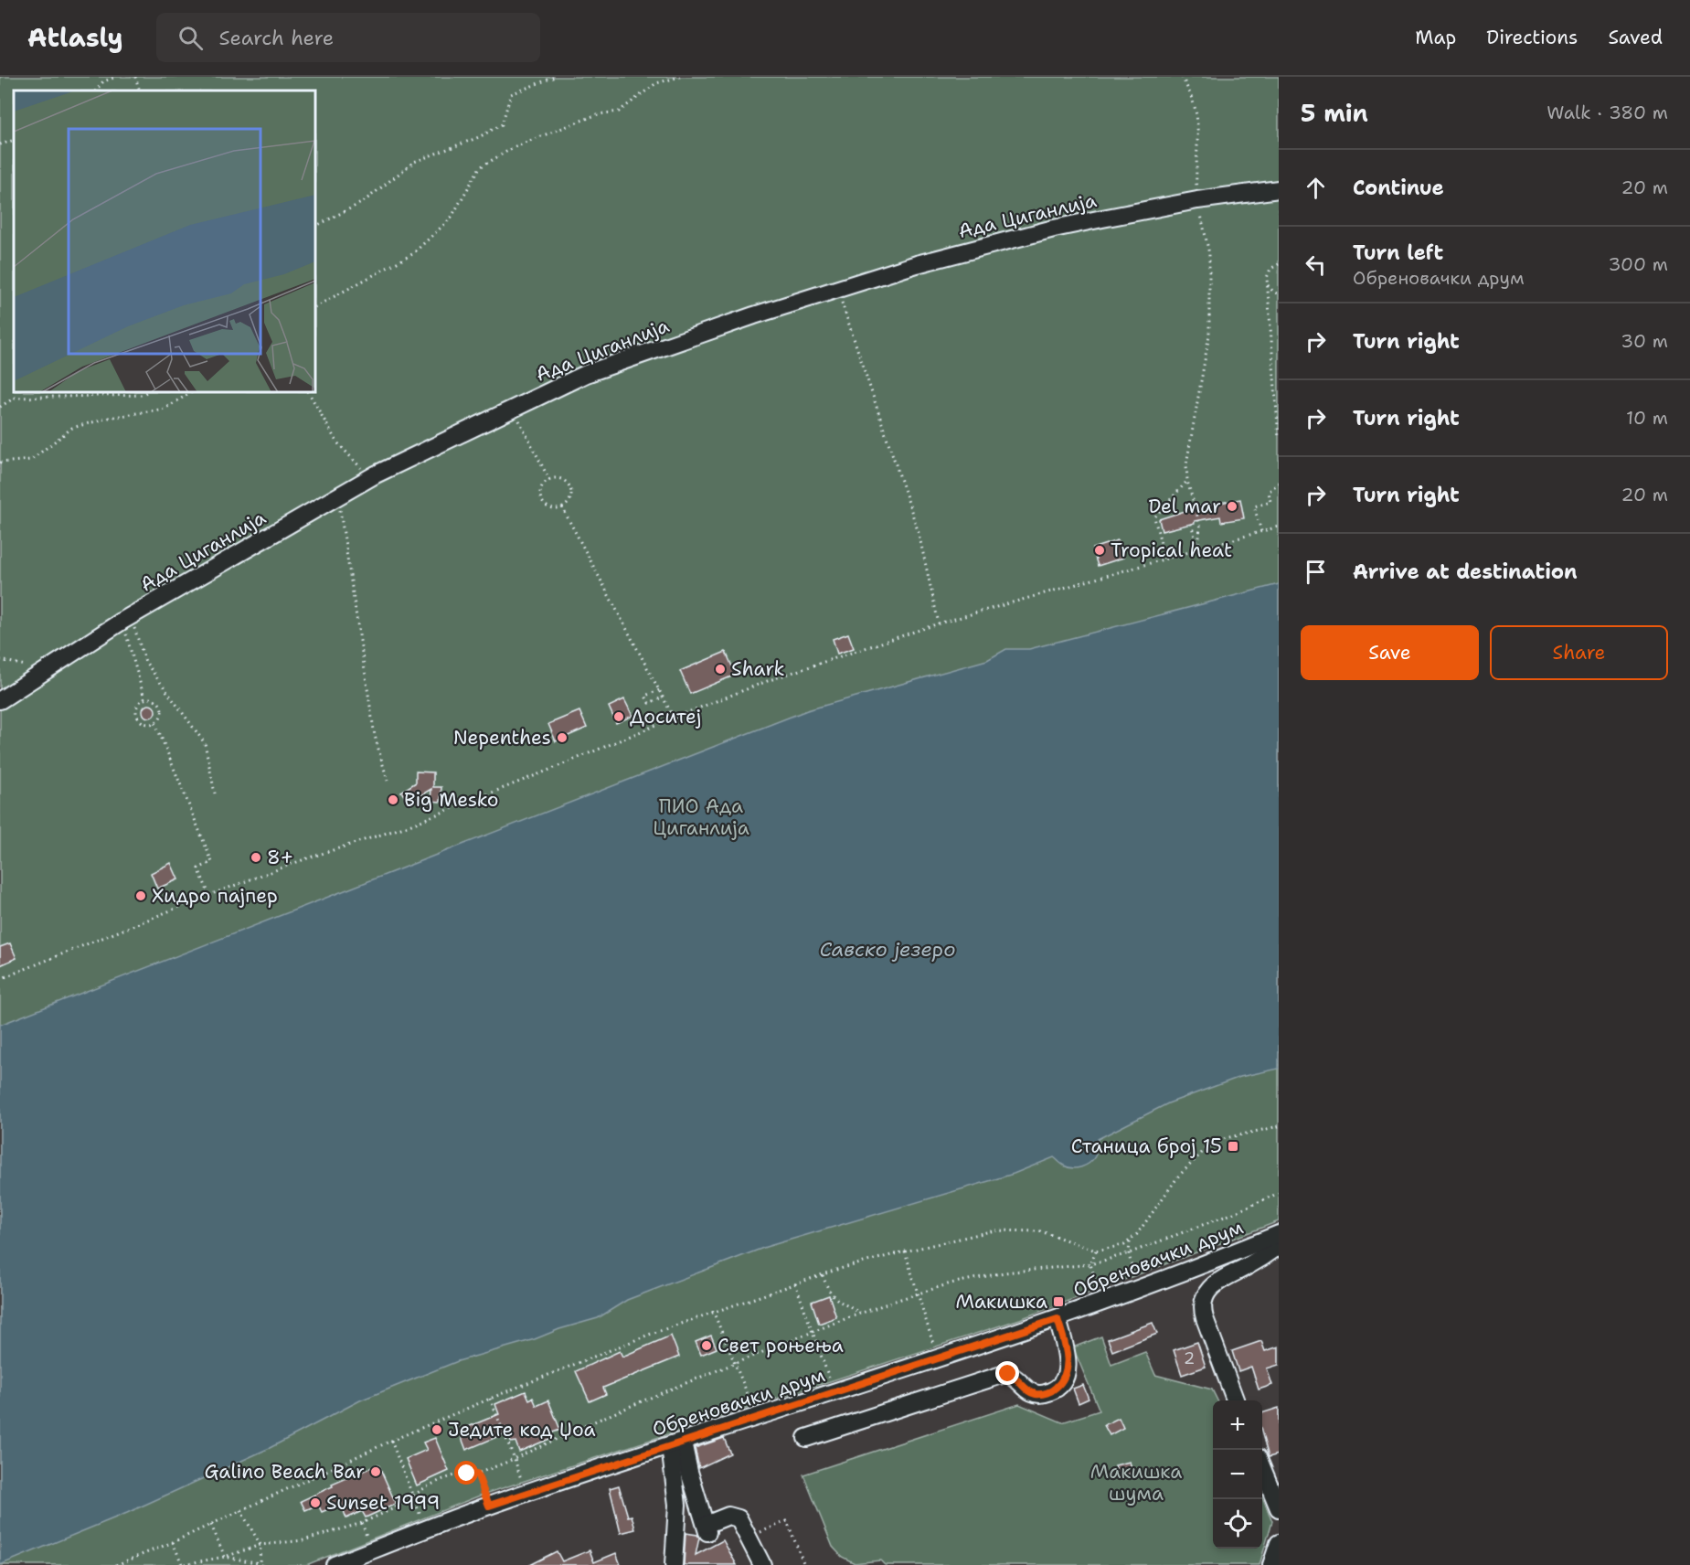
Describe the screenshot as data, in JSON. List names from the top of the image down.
{
  "streets": {
    "street": ["Ада Циганлија", "Обреновачки друм"]
  },
  "water": ["Савско језеро"],
  "parks": ["ПИО Ада Циганлија", "Макишка шума"],
  "places": {
    "other": [
      "Del mar",
      "Tropical heat",
      "Shark",
      "Доситеј",
      "Nepenthes",
      "Big Mesko",
      "8+",
      "Хидро пајпер",
      "Свет роњења",
      "Једите код Џоа",
      "Galino Beach Bar",
      "Sunset 1999"
    ],
    "transit": ["Станица број 15", "Макишка"]
  },
  "house_numbers": ["2"],
  "page": {
    "header": "Atlasly",
    "search": "Search here",
    "nav": ["Map", "Directions", "Saved"],
    "heading": ["5 min", "Walk · 380 m"],
    "list": [
      ["Continue", "20 m"],
      ["Turn left", "Обреновачки друм", "300 m"],
      ["Turn right", "30 m"],
      ["Turn right", "10 m"],
      ["Turn right", "20 m"],
      "Arrive at destination"
    ],
    "buttons": ["Save", "Share"],
    "map_buttons": ["+", "−"]
  }
}
